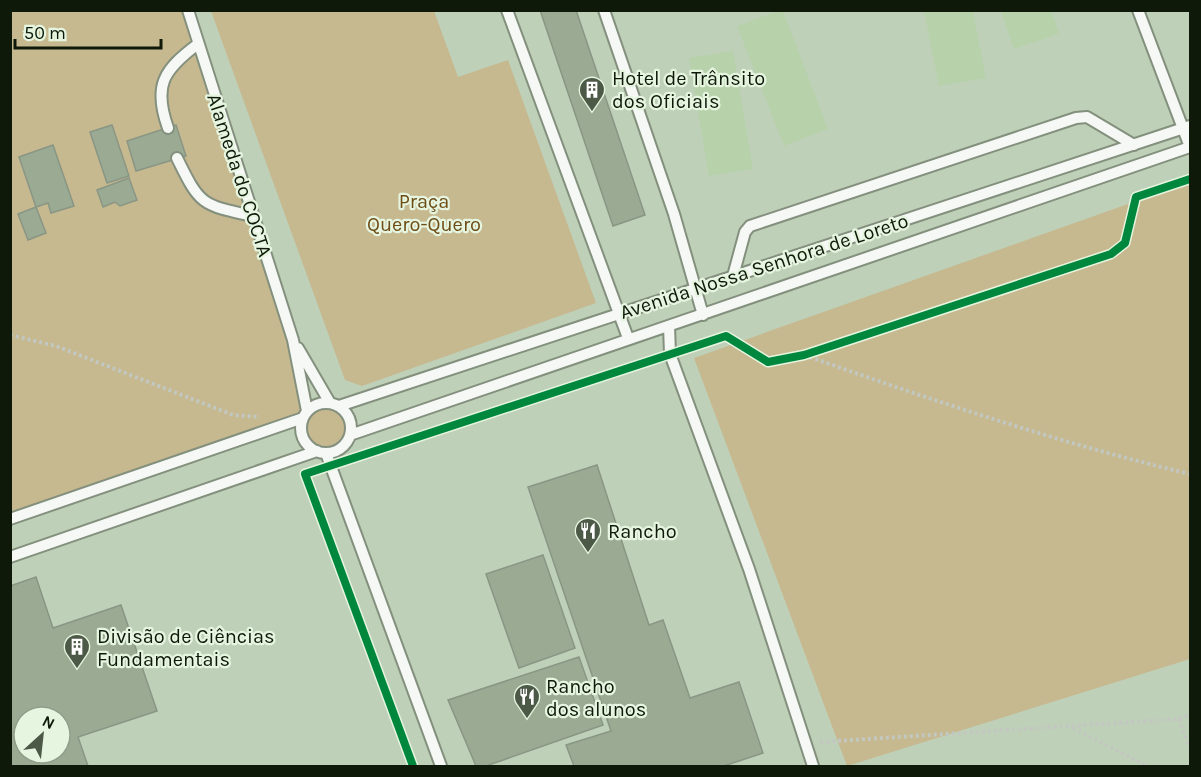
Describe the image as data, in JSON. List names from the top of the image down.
{
  "streets": {
    "lane": ["Alameda do COCTA", "Avenida Nossa Senhora de Loreto"]
  },
  "parks": ["Praça Quero-Quero"],
  "places": {
    "building": ["Hotel de Trânsito dos Oficiais", "Divisão de Ciências Fundamentais"],
    "restaurant": ["Rancho", "Rancho dos alunos"]
  },
  "scale_bar": "50 m",
  "north": "top right"
}
